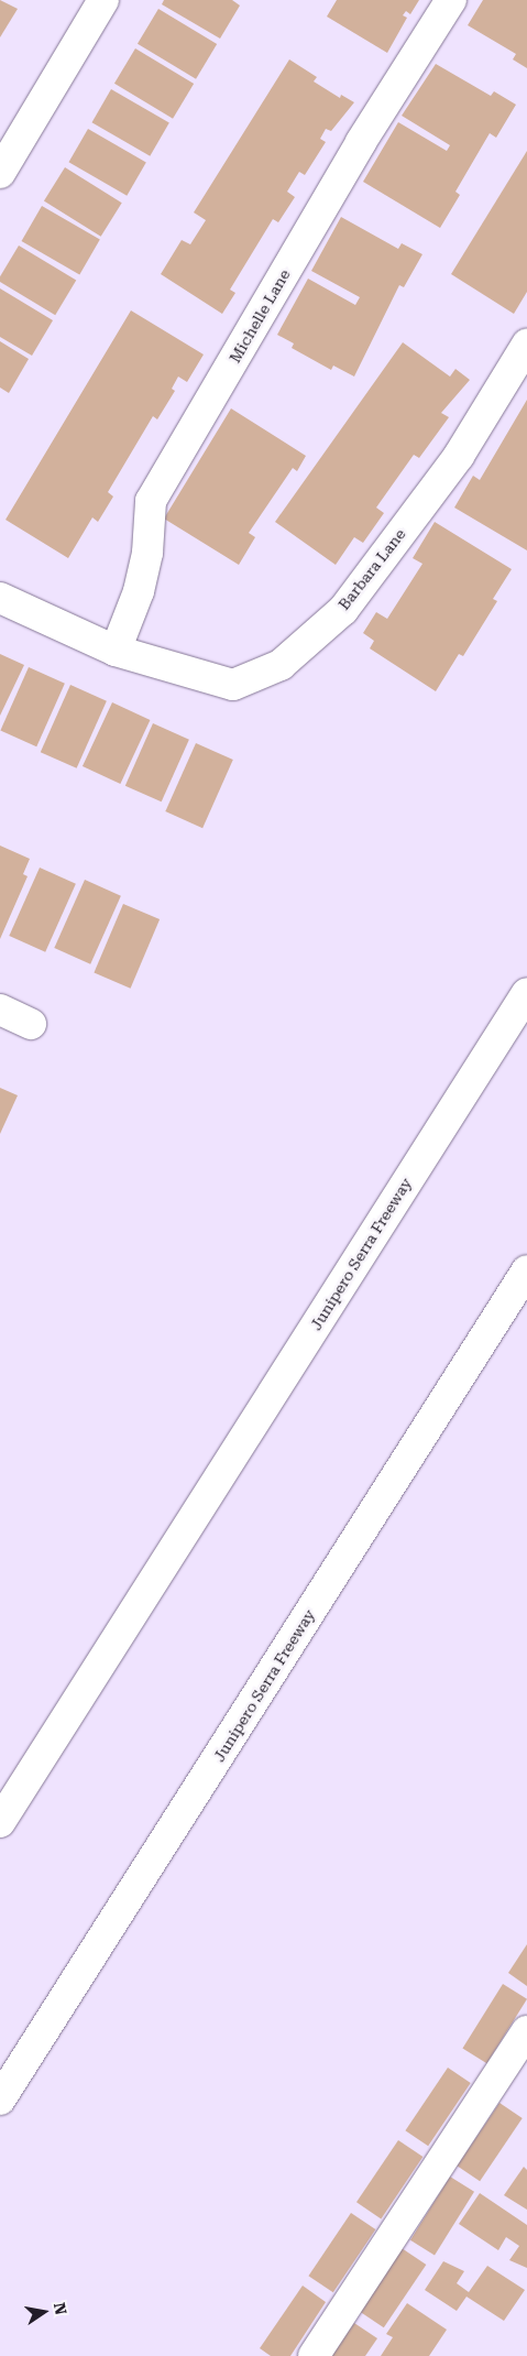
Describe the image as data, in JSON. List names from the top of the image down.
{
  "streets": {
    "main road": ["Michelle Lane", "Barbara Lane", "Junipero Serra Freeway"]
  },
  "crossings": [
    ["Michelle Lane", "Barbara Lane"]
  ],
  "north": "right"
}
